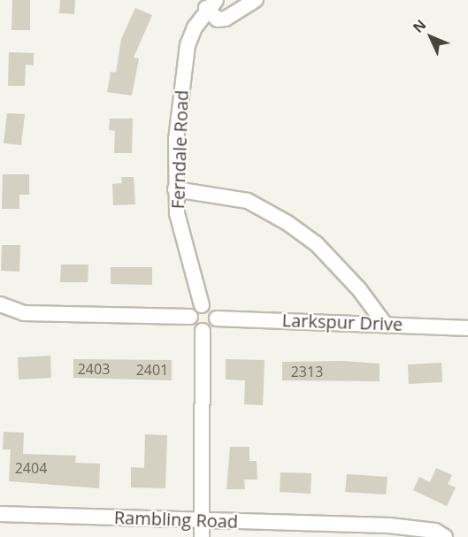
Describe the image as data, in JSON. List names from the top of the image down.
{
  "streets": {
    "street": ["Ferndale Road", "Larkspur Drive", "Rambling Road"]
  },
  "crossings": [
    ["Ferndale Road", "Larkspur Drive"]
  ],
  "house_numbers": [
    "2403",
    "2401",
    "2313",
    "2404"
  ],
  "north": "top left"
}
